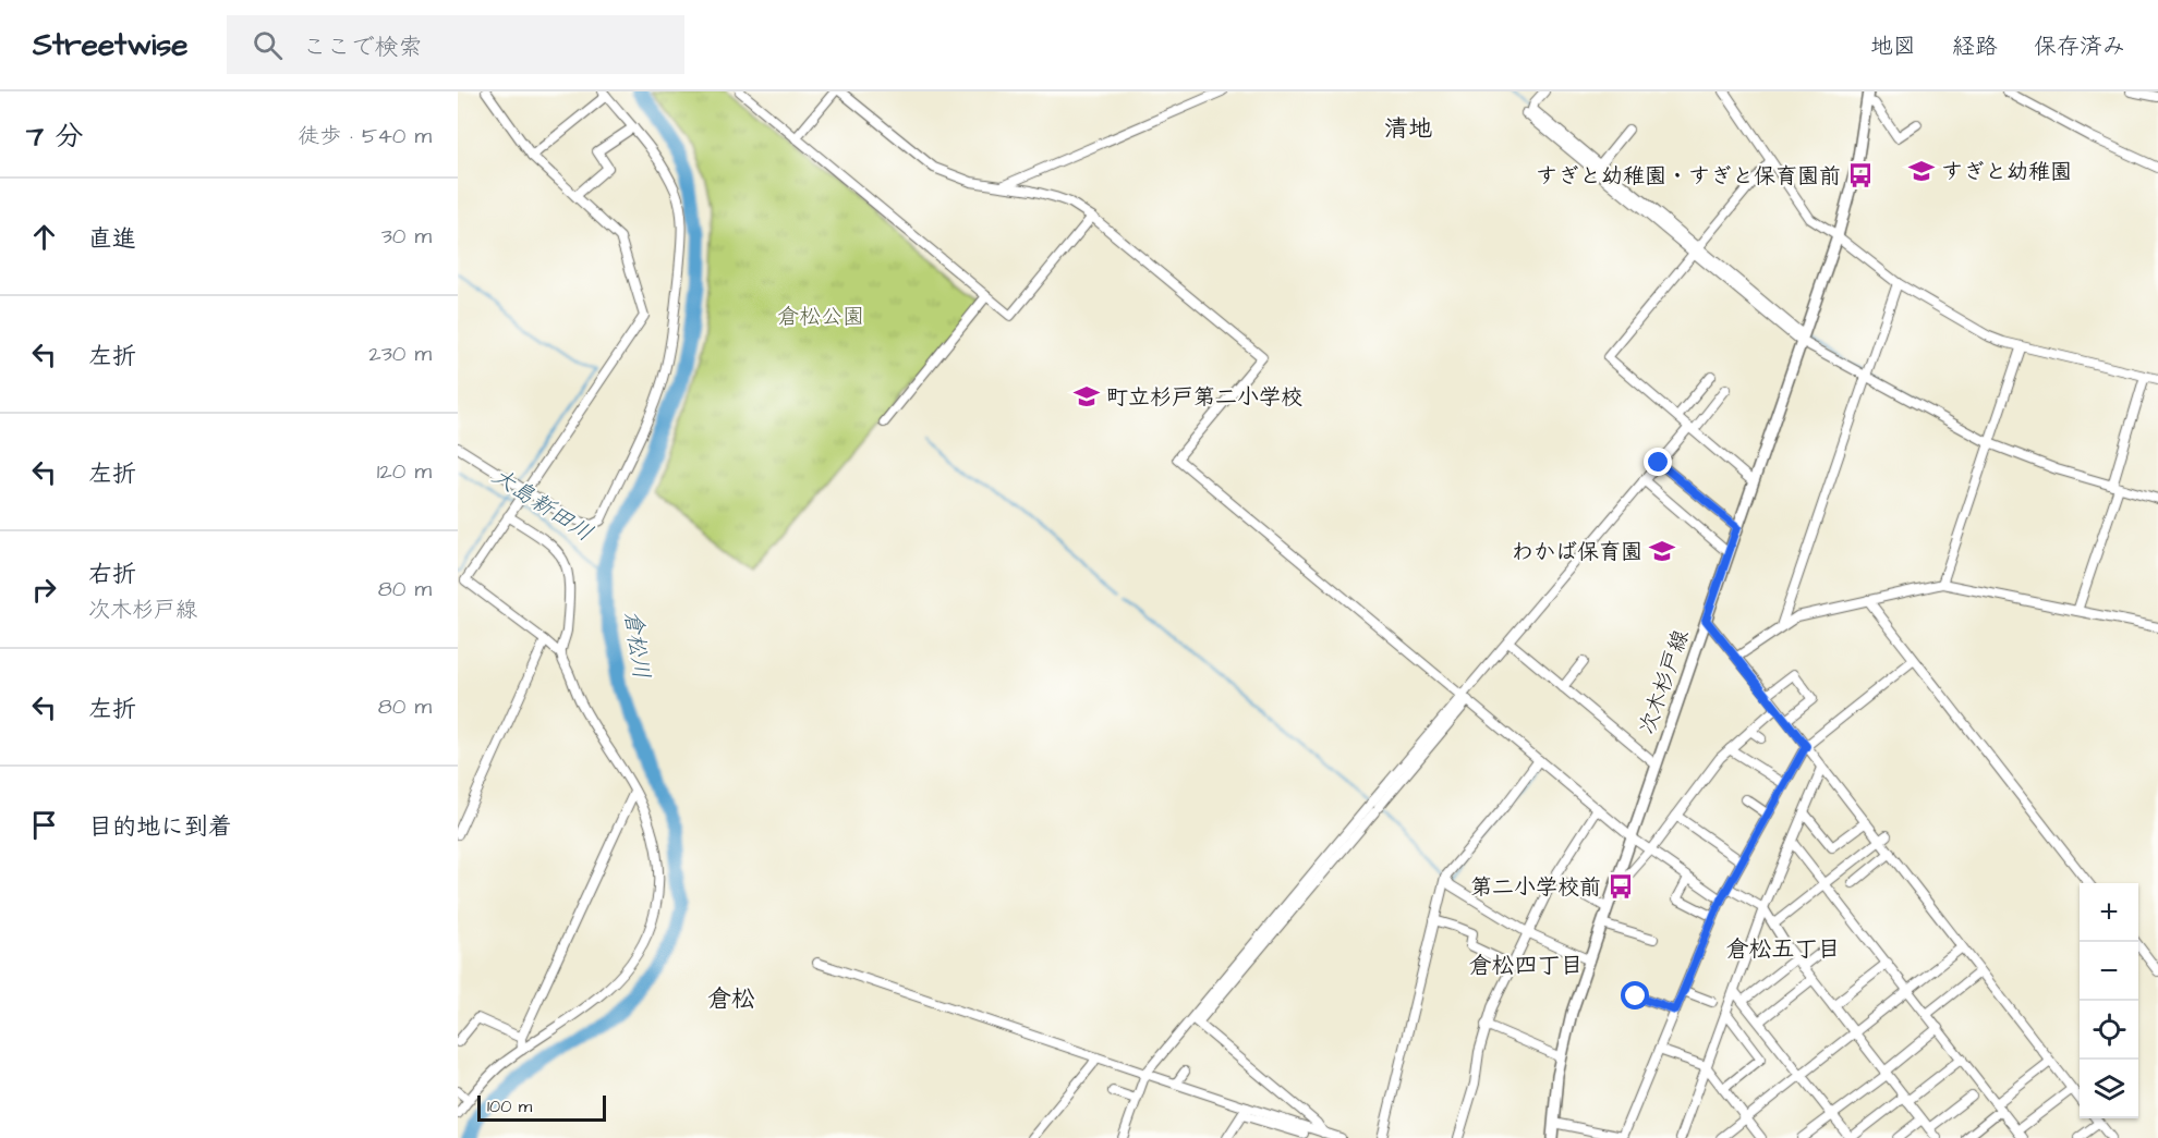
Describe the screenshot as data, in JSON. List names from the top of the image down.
{
  "streets": {
    "main road": ["次木杉戸線"]
  },
  "districts": [
    "清地",
    "倉松五丁目",
    "倉松四丁目",
    "倉松"
  ],
  "water": ["大島新田川", "倉松川"],
  "parks": ["倉松公園"],
  "places": {
    "school or university": ["すぎと幼稚園", "町立杉戸第二小学校", "わかば保育園"],
    "bus stop": ["すぎと幼稚園・すぎと保育園前", "第二小学校前"]
  },
  "scale_bar": "100 m",
  "page": {
    "header": "Streetwise",
    "search": "ここで検索",
    "nav": ["地図", "経路", "保存済み"],
    "heading": ["7 分", "徒歩 · 540 m"],
    "list": [
      ["直進", "30 m"],
      ["左折", "230 m"],
      ["左折", "120 m"],
      ["右折", "次木杉戸線", "80 m"],
      ["左折", "80 m"],
      "目的地に到着"
    ],
    "map_buttons": ["+", "−"],
    "scale": "100 m"
  }
}
